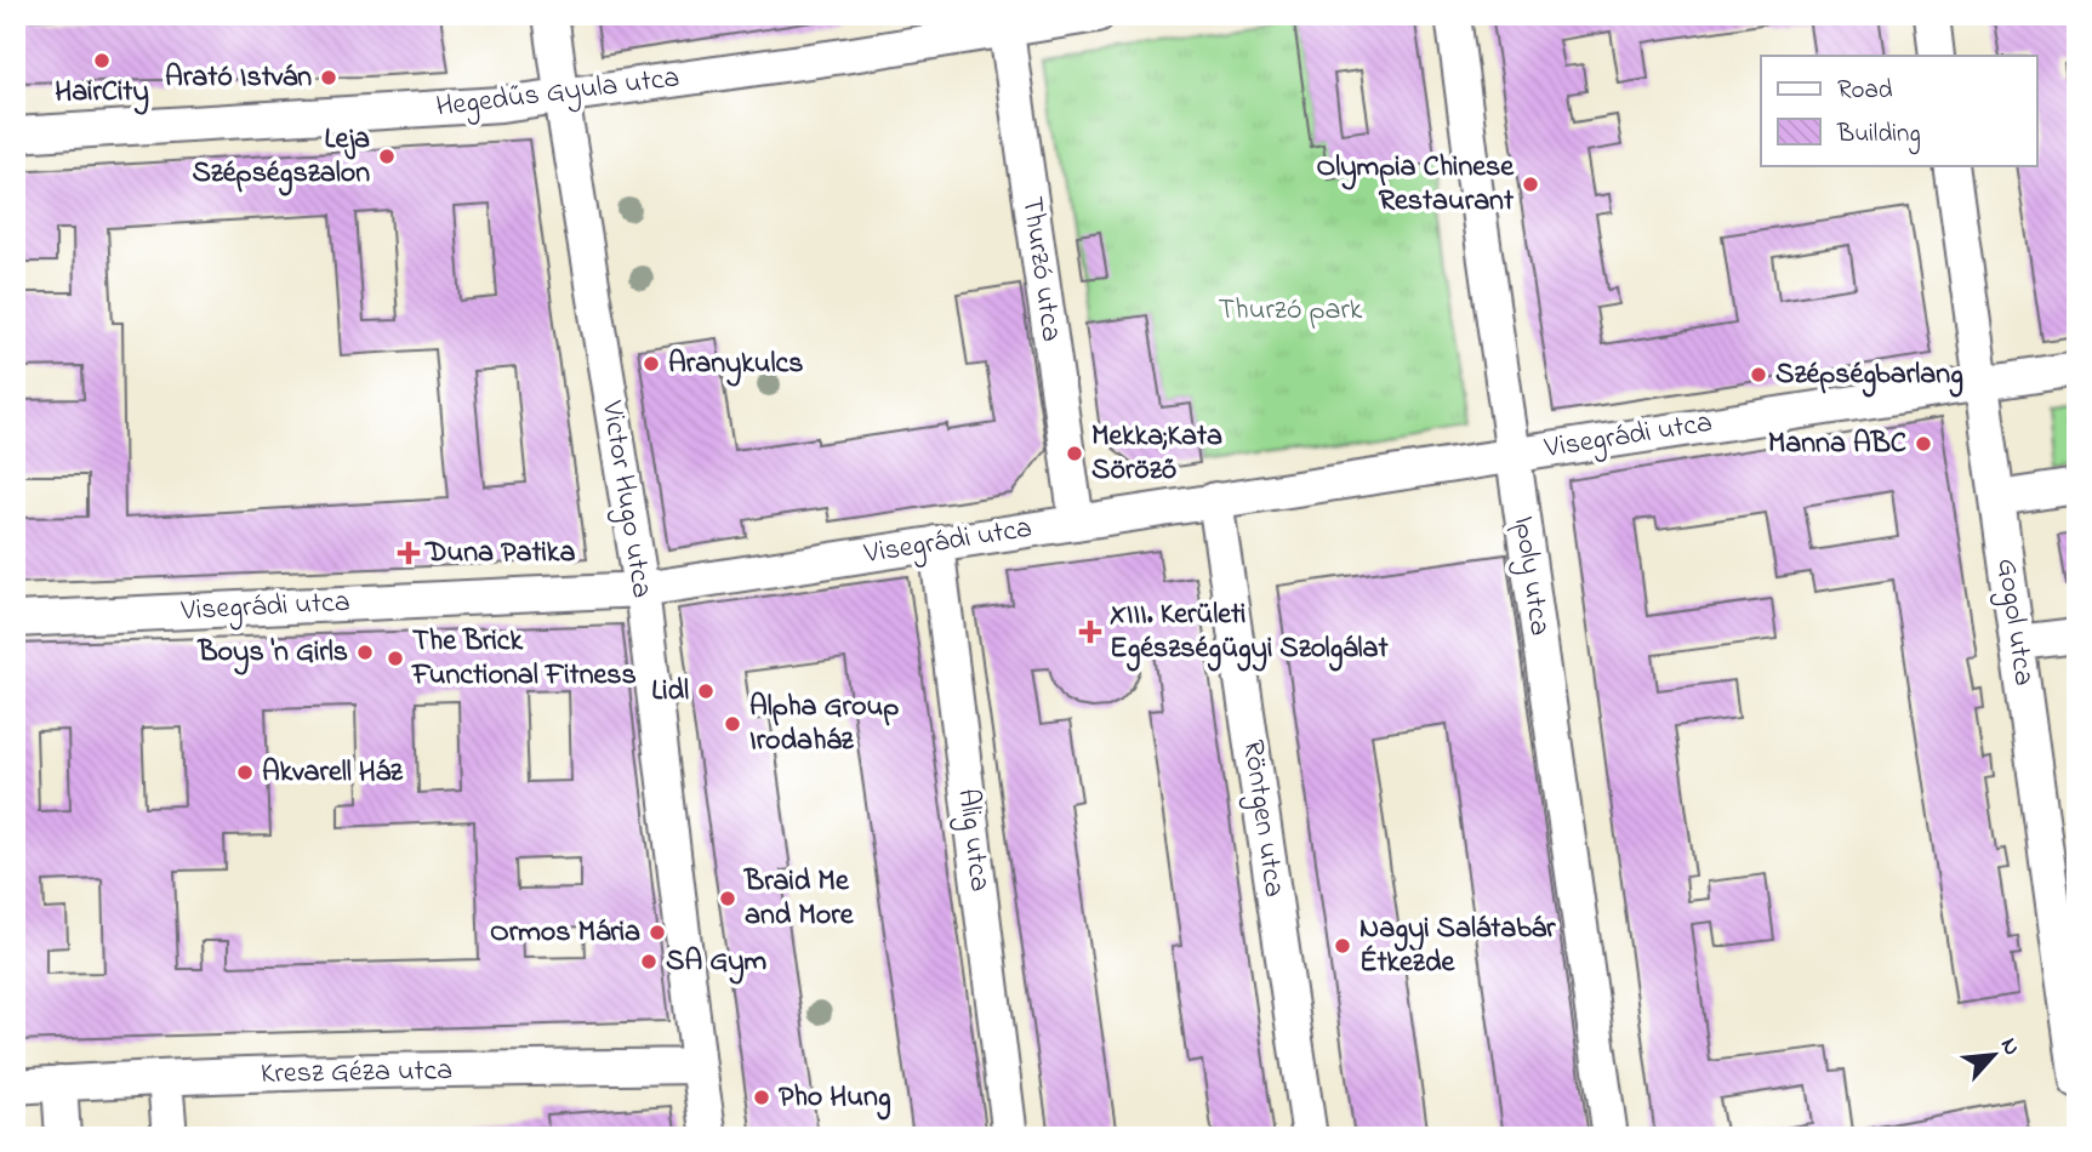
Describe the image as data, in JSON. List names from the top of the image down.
{
  "streets": {
    "street": [
      "Hegedűs Gyula utca",
      "Thurzó utca",
      "Visegrádi utca",
      "Victor Hugo utca",
      "Ipoly utca",
      "Gogol utca",
      "Röntgen utca",
      "Alig utca",
      "Kresz Géza utca"
    ]
  },
  "crossings": [
    ["Hegedűs Gyula utca", "Thurzó utca"],
    ["Hegedűs Gyula utca", "Victor Hugo utca"],
    ["Thurzó utca", "Visegrádi utca"],
    ["Visegrádi utca", "Victor Hugo utca"],
    ["Visegrádi utca", "Ipoly utca"],
    ["Visegrádi utca", "Gogol utca"],
    ["Visegrádi utca", "Röntgen utca"],
    ["Visegrádi utca", "Alig utca"],
    ["Victor Hugo utca", "Kresz Géza utca"]
  ],
  "parks": ["Thurzó park"],
  "places": {
    "other": [
      "HairCity",
      "Arató István",
      "Leja Szépségszalon",
      "Olympia Chinese Restaurant",
      "Aranykulcs",
      "Szépségbarlang",
      "Manna ABC",
      "Mekka;Kata Söröző",
      "Boys 'n Girls",
      "The Brick Functional Fitness",
      "Lidl",
      "Alpha Group Irodaház",
      "Akvarell Ház",
      "Braid Me and More",
      "Ormos Mária",
      "Nagyi Salátabár Étkezde",
      "SA Gym",
      "Pho Hung"
    ],
    "health": ["Duna Patika", "XIII. Kerületi Egészségügyi Szolgálat"]
  },
  "legend": ["Road", "Building"],
  "north": "top right"
}
